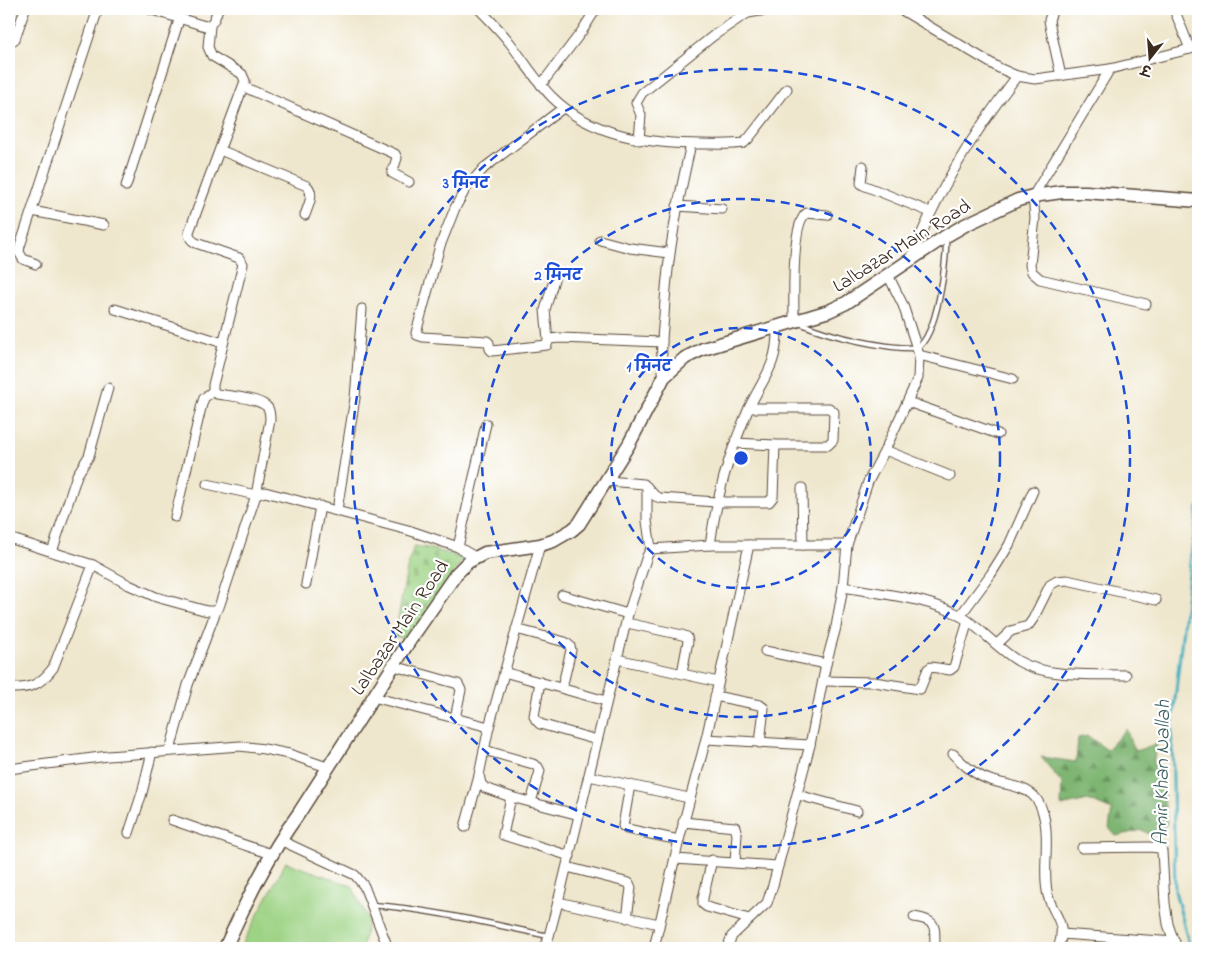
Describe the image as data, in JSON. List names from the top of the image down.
{
  "streets": {
    "main road": ["Lalbazar Main Road"]
  },
  "water": ["Amir Khan Nallah"],
  "north": "bottom",
  "rings": ["3 मिनट", "2 मिनट", "1 मिनट"]
}
